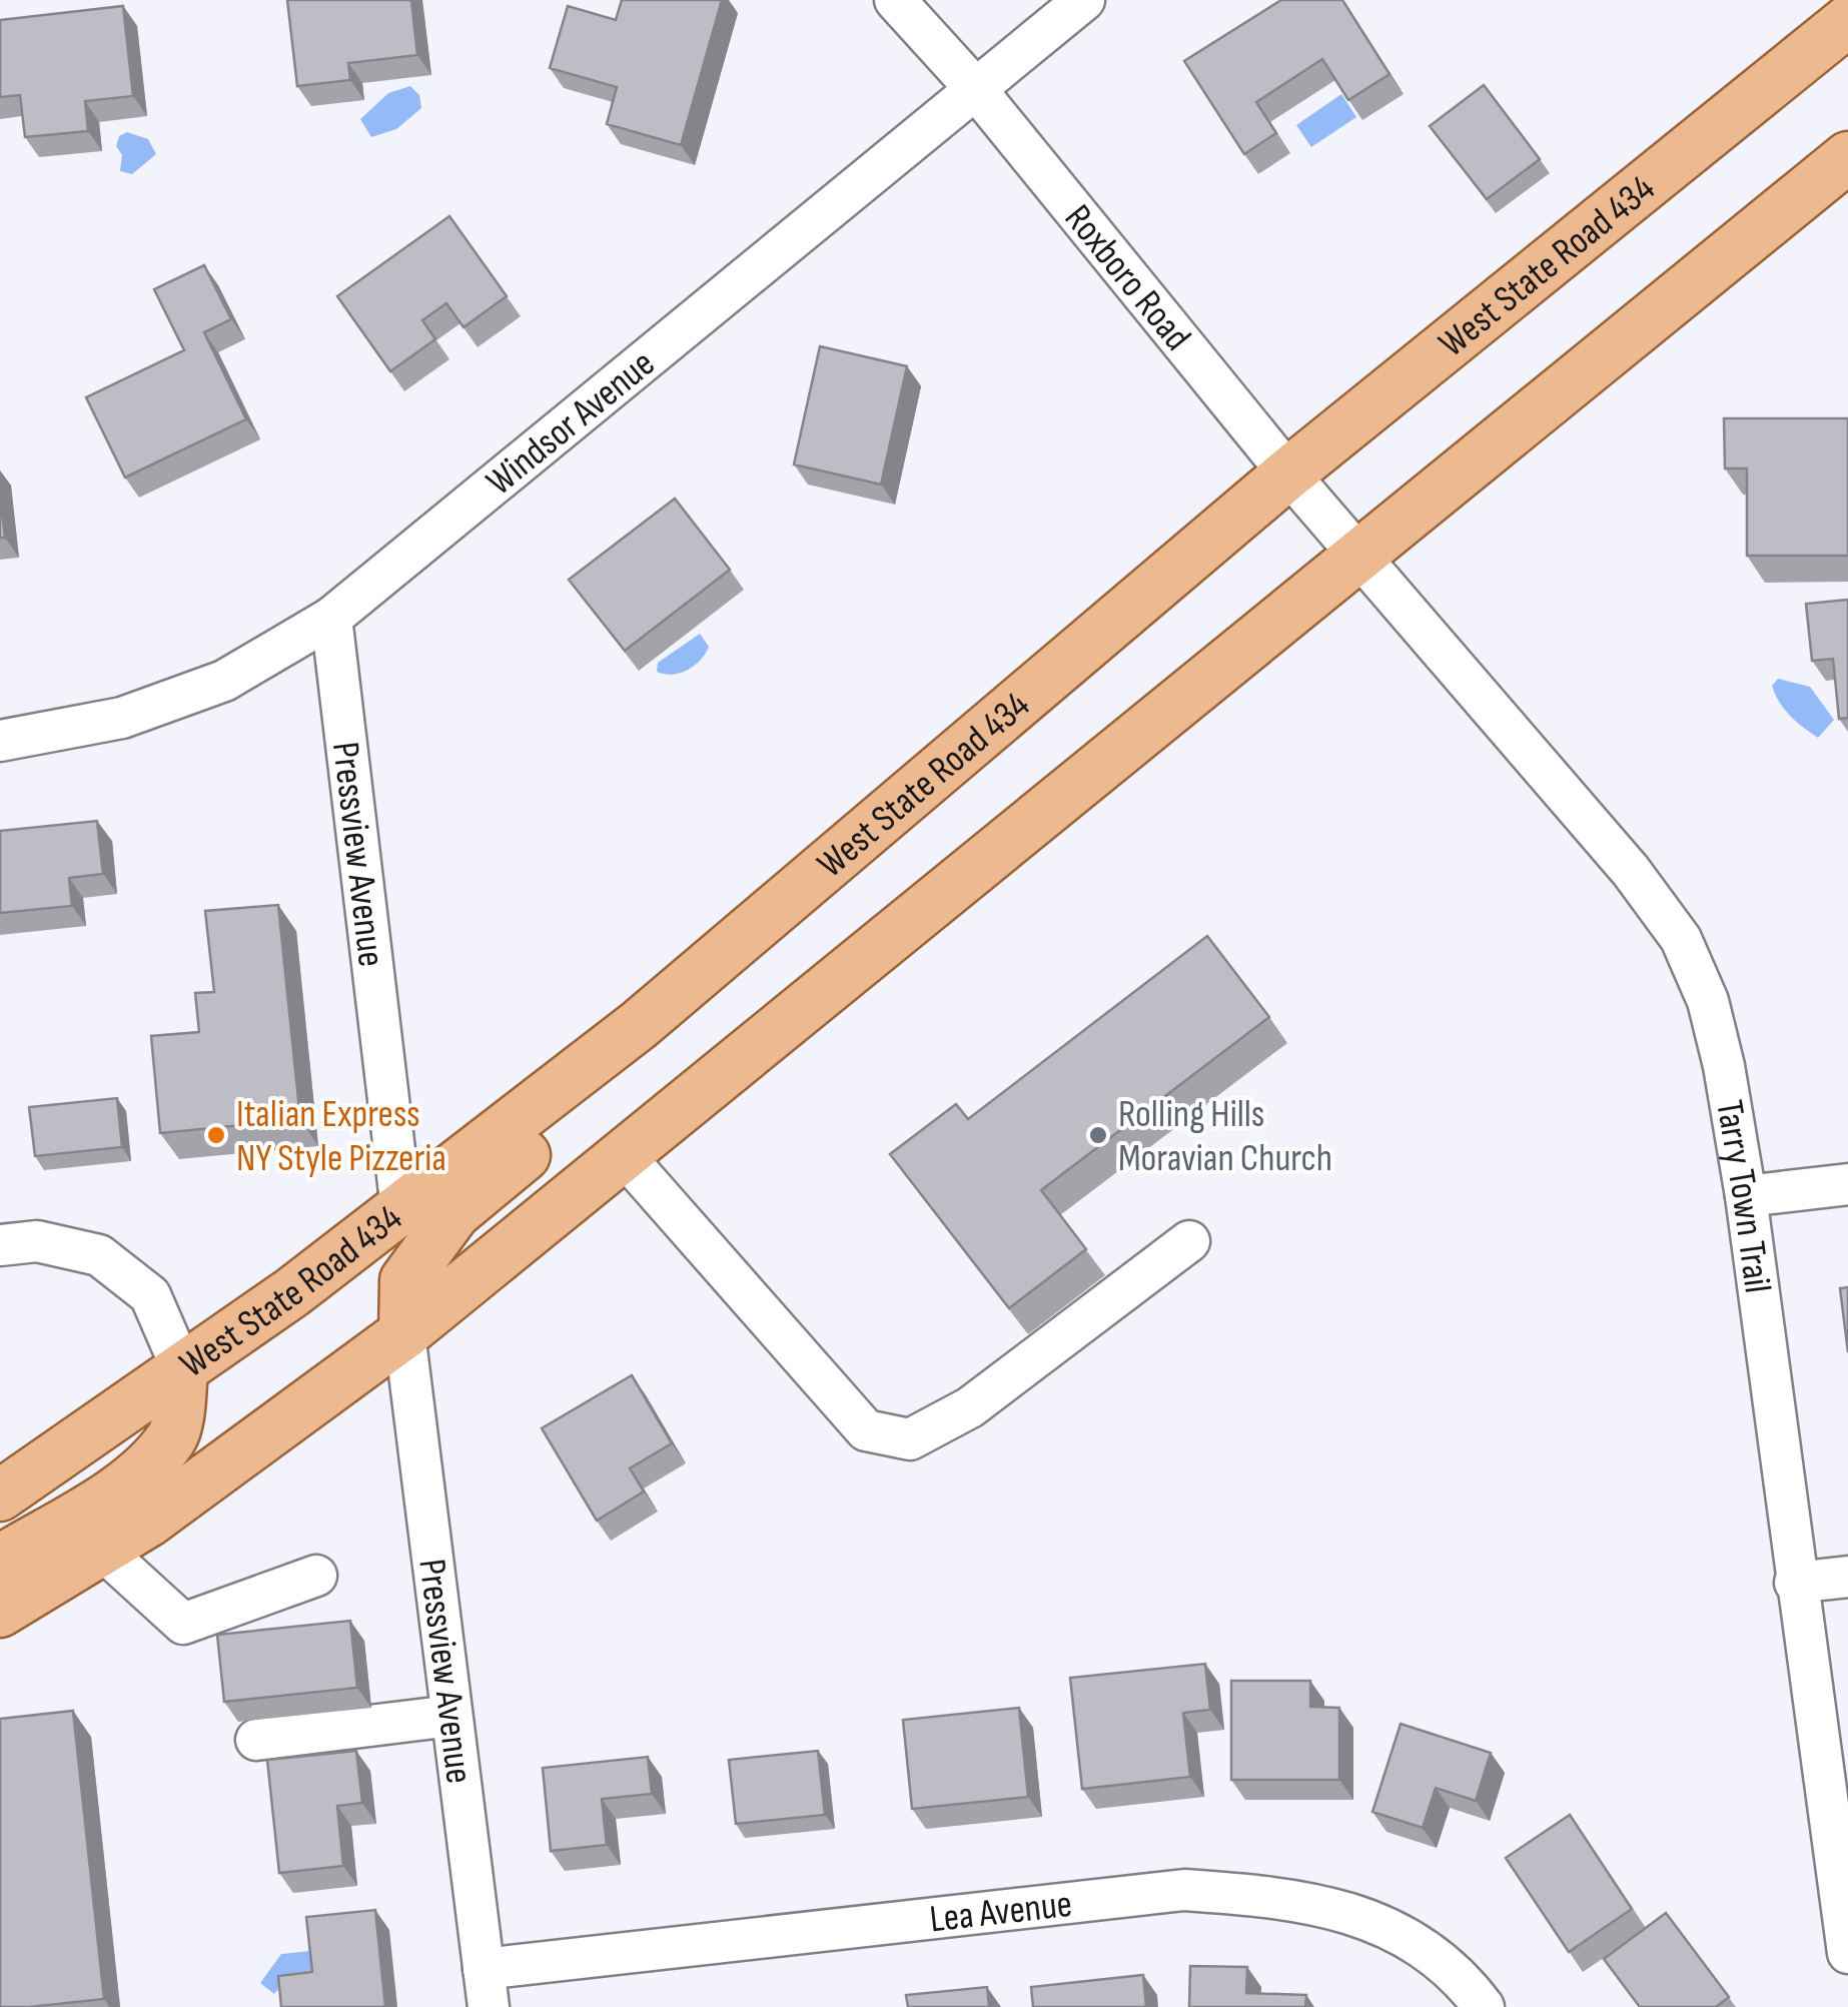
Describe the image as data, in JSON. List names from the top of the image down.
{
  "streets": {
    "main road": ["West State Road 434"],
    "street": [
      "Roxboro Road",
      "Windsor Avenue",
      "Pressview Avenue",
      "Tarry Town Trail",
      "Lea Avenue"
    ]
  },
  "crossings": [
    ["West State Road 434", "Roxboro Road"],
    ["West State Road 434", "Pressview Avenue"],
    ["Roxboro Road", "Windsor Avenue"],
    ["Roxboro Road", "Tarry Town Trail"],
    ["Windsor Avenue", "Pressview Avenue"],
    ["Pressview Avenue", "Lea Avenue"]
  ],
  "places": ["Italian Express NY Style Pizzeria", "Rolling Hills Moravian Church"]
}
